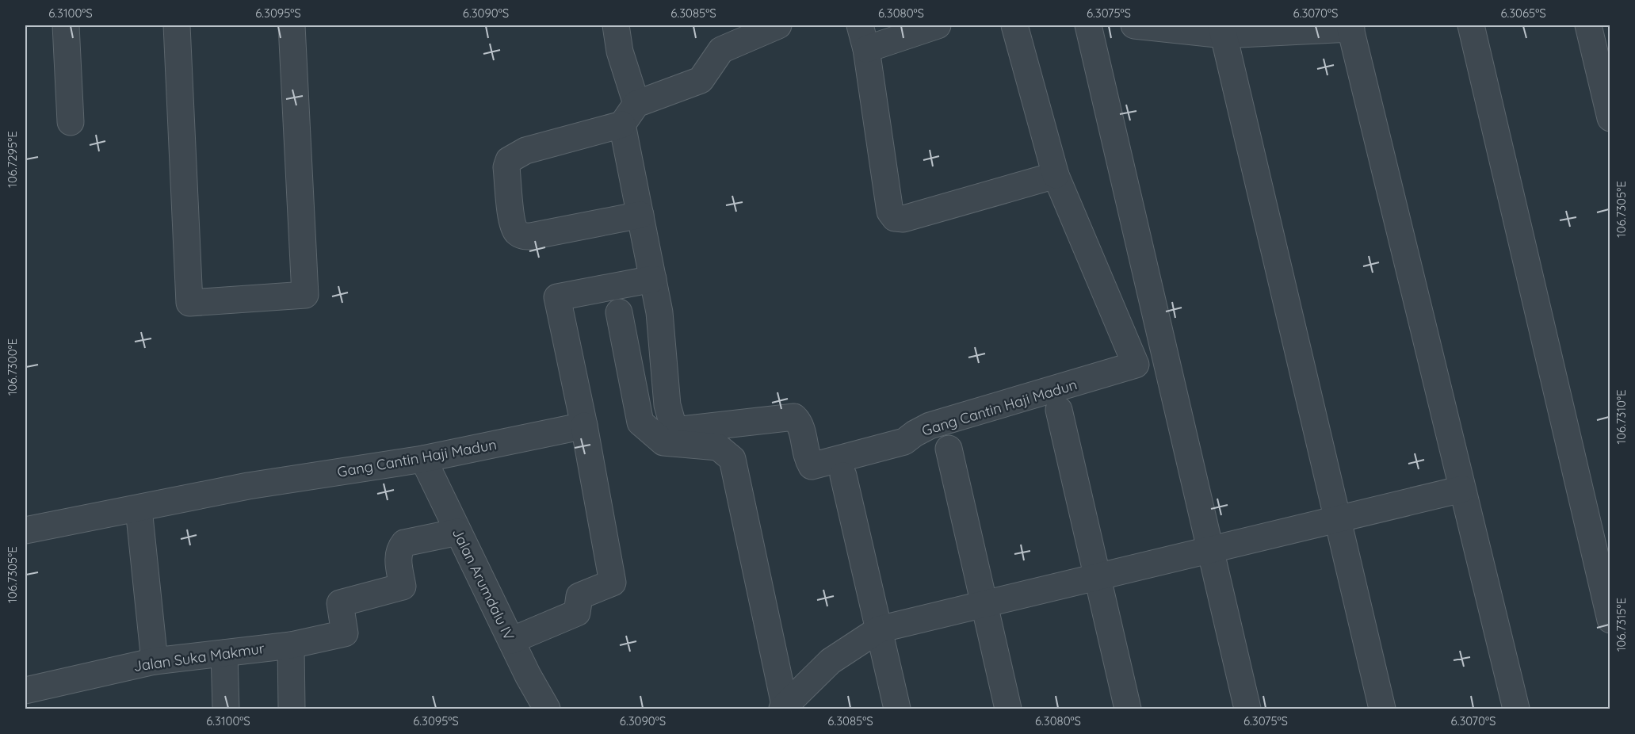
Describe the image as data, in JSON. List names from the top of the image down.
{
  "streets": {
    "street": ["Gang Cantin Haji Madun", "Jalan Arumdalu IV", "Jalan Suka Makmur"]
  },
  "crossings": [
    ["Gang Cantin Haji Madun", "Jalan Arumdalu IV"],
    ["Jalan Arumdalu IV", "Jalan Suka Makmur"]
  ],
  "coordinates": [
    "6.3100°S",
    "6.3095°S",
    "6.3090°S",
    "6.3085°S",
    "6.3080°S",
    "6.3075°S",
    "6.3070°S",
    "6.3065°S",
    "106.7295°E",
    "106.7305°E",
    "106.7300°E",
    "106.7310°E",
    "106.7315°E"
  ]
}
